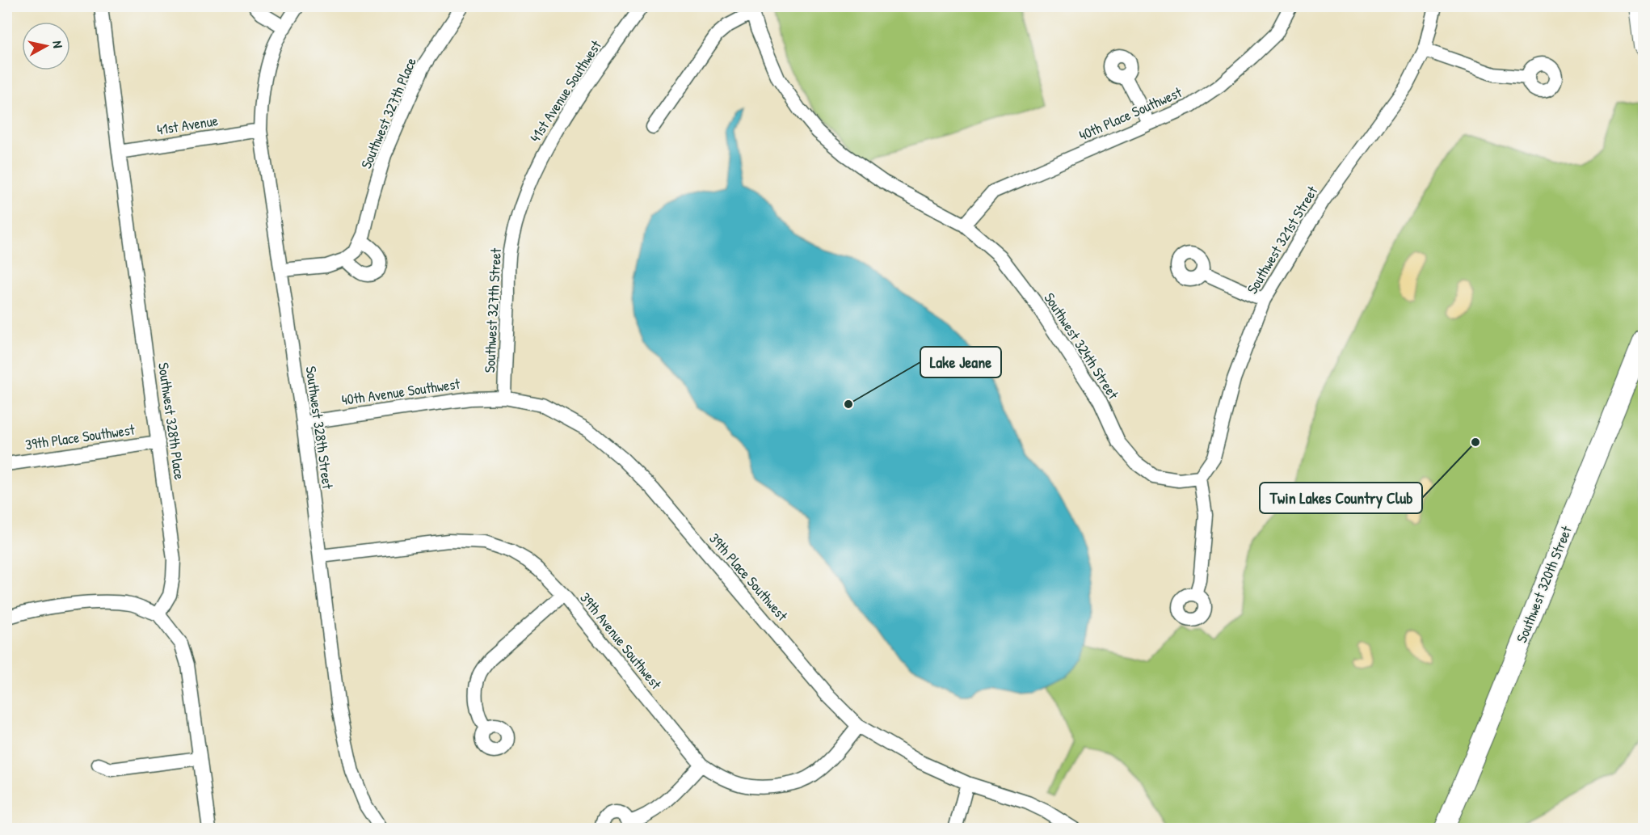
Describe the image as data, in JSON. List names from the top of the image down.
{
  "streets": {
    "main road": ["Southwest 320th Street"],
    "street": [
      "41st Avenue Southwest",
      "Southwest 327th Place",
      "40th Place Southwest",
      "41st Avenue",
      "Southwest 321st Street",
      "Southwest 327th Street",
      "Southwest 324th Street",
      "40th Avenue Southwest",
      "Southwest 328th Place",
      "Southwest 328th Street",
      "39th Place Southwest",
      "39th Avenue Southwest"
    ]
  },
  "crossings": [
    ["41st Avenue Southwest", "Southwest 327th Street"],
    ["40th Place Southwest", "Southwest 324th Street"],
    ["41st Avenue", "Southwest 328th Place"],
    ["41st Avenue", "Southwest 328th Street"],
    ["Southwest 321st Street", "Southwest 324th Street"],
    ["Southwest 327th Street", "40th Avenue Southwest"],
    ["Southwest 327th Street", "39th Place Southwest"],
    ["40th Avenue Southwest", "Southwest 328th Street"],
    ["40th Avenue Southwest", "39th Place Southwest"],
    ["Southwest 328th Place", "39th Place Southwest"],
    ["Southwest 328th Street", "39th Avenue Southwest"],
    ["39th Place Southwest", "39th Avenue Southwest"]
  ],
  "places": ["Lake Jeane", "Twin Lakes Country Club"],
  "north": "right"
}
